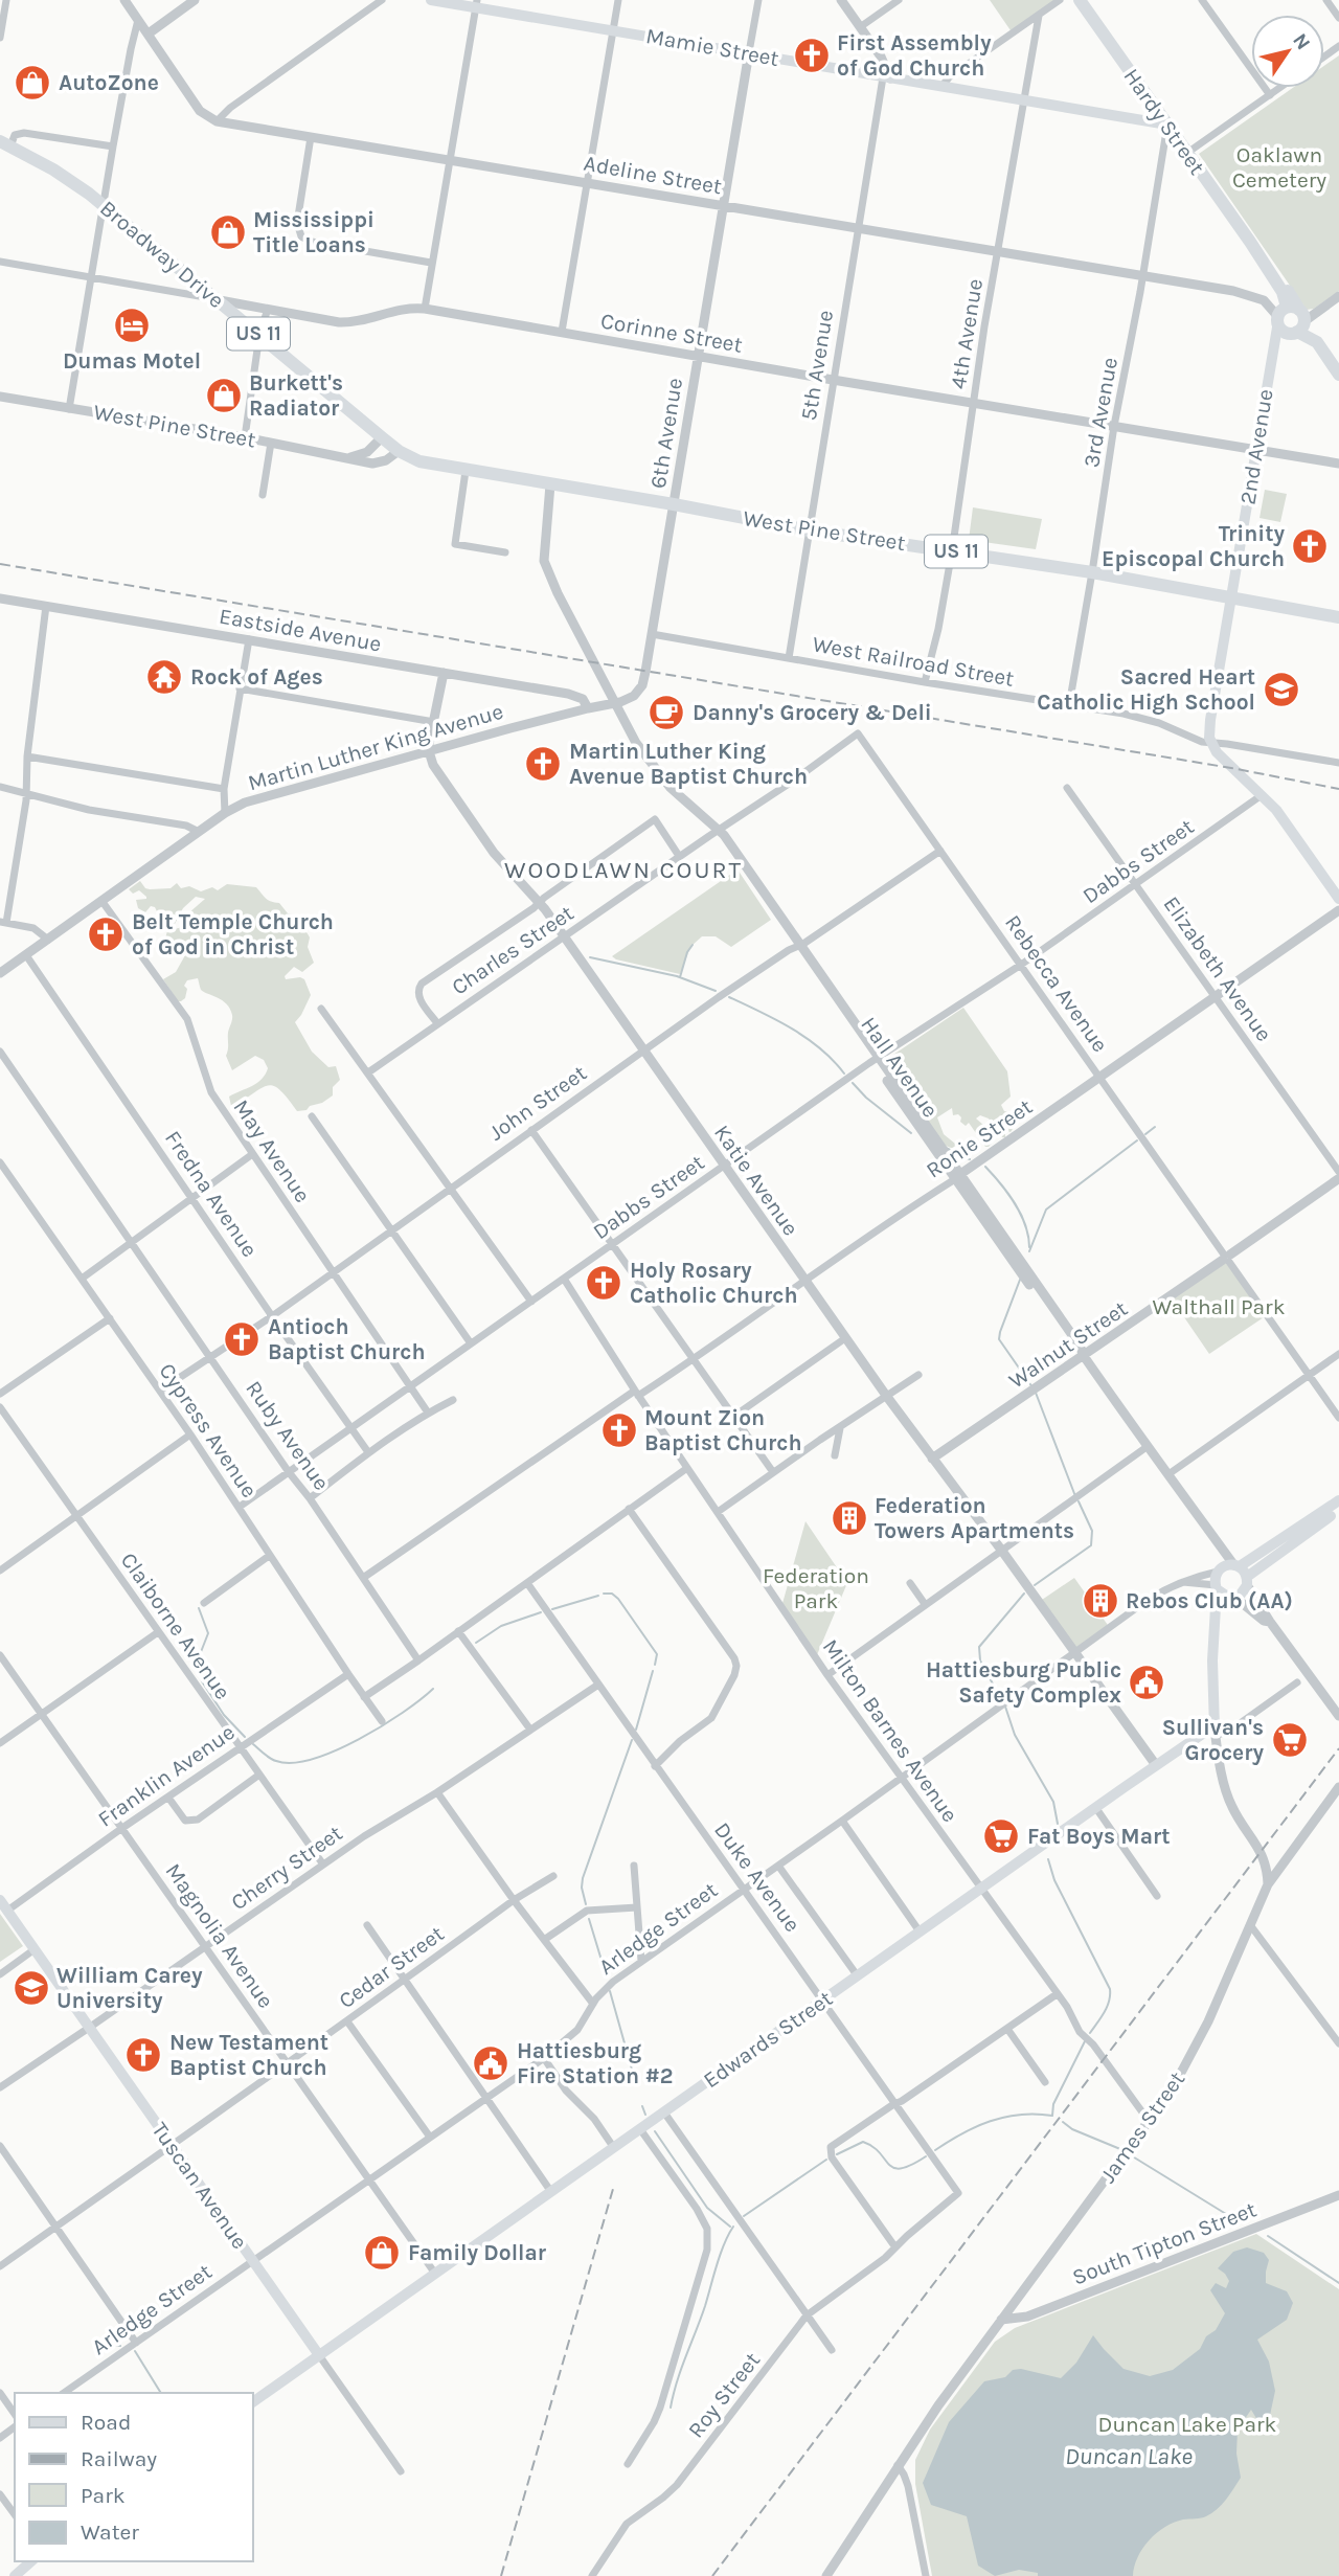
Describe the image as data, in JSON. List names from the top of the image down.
{
  "streets": {
    "main road": [
      "Mamie Street",
      "Hardy Street",
      "Broadway Drive",
      "US 11",
      "West Pine Street",
      "2nd Avenue",
      "Edwards Street",
      "Tuscan Avenue"
    ],
    "street": [
      "Adeline Street",
      "Corinne Street",
      "4th Avenue",
      "5th Avenue",
      "3rd Avenue",
      "6th Avenue",
      "Eastside Avenue",
      "West Railroad Street",
      "Martin Luther King Avenue",
      "Dabbs Street",
      "Charles Street",
      "Elizabeth Avenue",
      "Rebecca Avenue",
      "Hall Avenue",
      "John Street",
      "Ronie Street",
      "May Avenue",
      "Katie Avenue",
      "Fredna Avenue",
      "Walnut Street",
      "Cypress Avenue",
      "Ruby Avenue",
      "Claiborne Avenue",
      "Milton Barnes Avenue",
      "Franklin Avenue",
      "Cherry Street",
      "Duke Avenue",
      "Arledge Street",
      "Magnolia Avenue",
      "Cedar Street",
      "James Street",
      "South Tipton Street",
      "Roy Street"
    ]
  },
  "crossings": [
    ["Mamie Street", "Hardy Street"],
    ["Mamie Street", "4th Avenue"],
    ["Mamie Street", "5th Avenue"],
    ["Mamie Street", "3rd Avenue"],
    ["Mamie Street", "6th Avenue"],
    ["Hardy Street", "Adeline Street"],
    ["Hardy Street", "3rd Avenue"],
    ["Hardy Street", "2nd Avenue"],
    ["Adeline Street", "4th Avenue"],
    ["Adeline Street", "5th Avenue"],
    ["Adeline Street", "3rd Avenue"],
    ["Adeline Street", "6th Avenue"],
    ["Adeline Street", "2nd Avenue"],
    ["Broadway Drive", "Corinne Street"],
    ["Broadway Drive", "West Pine Street"],
    ["Corinne Street", "4th Avenue"],
    ["Corinne Street", "5th Avenue"],
    ["Corinne Street", "3rd Avenue"],
    ["Corinne Street", "6th Avenue"],
    ["Corinne Street", "2nd Avenue"],
    ["4th Avenue", "West Pine Street"],
    ["4th Avenue", "West Railroad Street"],
    ["5th Avenue", "West Pine Street"],
    ["5th Avenue", "West Railroad Street"],
    ["3rd Avenue", "West Pine Street"],
    ["3rd Avenue", "West Railroad Street"],
    ["West Pine Street", "6th Avenue"],
    ["West Pine Street", "2nd Avenue"],
    ["West Pine Street", "Hall Avenue"],
    ["6th Avenue", "West Railroad Street"],
    ["6th Avenue", "Martin Luther King Avenue"],
    ["2nd Avenue", "West Railroad Street"],
    ["Eastside Avenue", "Martin Luther King Avenue"],
    ["Martin Luther King Avenue", "May Avenue"],
    ["Martin Luther King Avenue", "Katie Avenue"],
    ["Martin Luther King Avenue", "Fredna Avenue"],
    ["Dabbs Street", "Elizabeth Avenue"],
    ["Dabbs Street", "Rebecca Avenue"],
    ["Dabbs Street", "Hall Avenue"],
    ["Dabbs Street", "May Avenue"],
    ["Dabbs Street", "Katie Avenue"],
    ["Dabbs Street", "Fredna Avenue"],
    ["Dabbs Street", "Cypress Avenue"],
    ["Dabbs Street", "Ruby Avenue"],
    ["Dabbs Street", "Milton Barnes Avenue"],
    ["Charles Street", "Rebecca Avenue"],
    ["Charles Street", "Hall Avenue"],
    ["Charles Street", "Katie Avenue"],
    ["Elizabeth Avenue", "Ronie Street"],
    ["Rebecca Avenue", "John Street"],
    ["Rebecca Avenue", "Ronie Street"],
    ["Rebecca Avenue", "Walnut Street"],
    ["Hall Avenue", "John Street"],
    ["Hall Avenue", "Ronie Street"],
    ["Hall Avenue", "Walnut Street"],
    ["Hall Avenue", "Arledge Street"],
    ["John Street", "May Avenue"],
    ["John Street", "Katie Avenue"],
    ["John Street", "Fredna Avenue"],
    ["John Street", "Cypress Avenue"],
    ["John Street", "Ruby Avenue"],
    ["Ronie Street", "Katie Avenue"],
    ["Ronie Street", "Ruby Avenue"],
    ["Ronie Street", "Milton Barnes Avenue"],
    ["Katie Avenue", "Walnut Street"],
    ["Katie Avenue", "Arledge Street"],
    ["Katie Avenue", "Edwards Street"],
    ["Cypress Avenue", "Franklin Avenue"],
    ["Claiborne Avenue", "Franklin Avenue"],
    ["Claiborne Avenue", "Cherry Street"],
    ["Milton Barnes Avenue", "Arledge Street"],
    ["Milton Barnes Avenue", "Edwards Street"],
    ["Milton Barnes Avenue", "James Street"],
    ["Franklin Avenue", "Magnolia Avenue"],
    ["Franklin Avenue", "Tuscan Avenue"],
    ["Cherry Street", "Duke Avenue"],
    ["Cherry Street", "Magnolia Avenue"],
    ["Cherry Street", "Tuscan Avenue"],
    ["Duke Avenue", "Arledge Street"],
    ["Duke Avenue", "Edwards Street"],
    ["Duke Avenue", "Roy Street"],
    ["Arledge Street", "Magnolia Avenue"],
    ["Arledge Street", "Tuscan Avenue"],
    ["Magnolia Avenue", "Cedar Street"],
    ["Magnolia Avenue", "Edwards Street"],
    ["Cedar Street", "Tuscan Avenue"],
    ["Edwards Street", "Tuscan Avenue"],
    ["James Street", "South Tipton Street"]
  ],
  "districts": ["WOODLAWN COURT"],
  "water": ["Duncan Lake"],
  "parks": [
    "Oaklawn Cemetery",
    "Walthall Park",
    "Federation Park",
    "Duncan Lake Park"
  ],
  "places": {
    "church": [
      "First Assembly of God Church",
      "Trinity Episcopal Church",
      "Martin Luther King Avenue Baptist Church",
      "Belt Temple Church of God in Christ",
      "Holy Rosary Catholic Church",
      "Antioch Baptist Church",
      "Mount Zion Baptist Church",
      "New Testament Baptist Church"
    ],
    "shop": [
      "AutoZone",
      "Mississippi Title Loans",
      "Burkett's Radiator",
      "Family Dollar"
    ],
    "hotel": ["Dumas Motel"],
    "temple": ["Rock of Ages"],
    "school or university": ["Sacred Heart Catholic High School", "William Carey University"],
    "cafe": ["Danny's Grocery & Deli"],
    "building": ["Federation Towers Apartments", "Rebos Club (AA)"],
    "public building": ["Hattiesburg Public Safety Complex", "Hattiesburg Fire Station #2"],
    "supermarket": ["Sullivan's Grocery", "Fat Boys Mart"]
  },
  "legend": [
    "Road",
    "Railway",
    "Park",
    "Water"
  ],
  "north": "top right"
}
